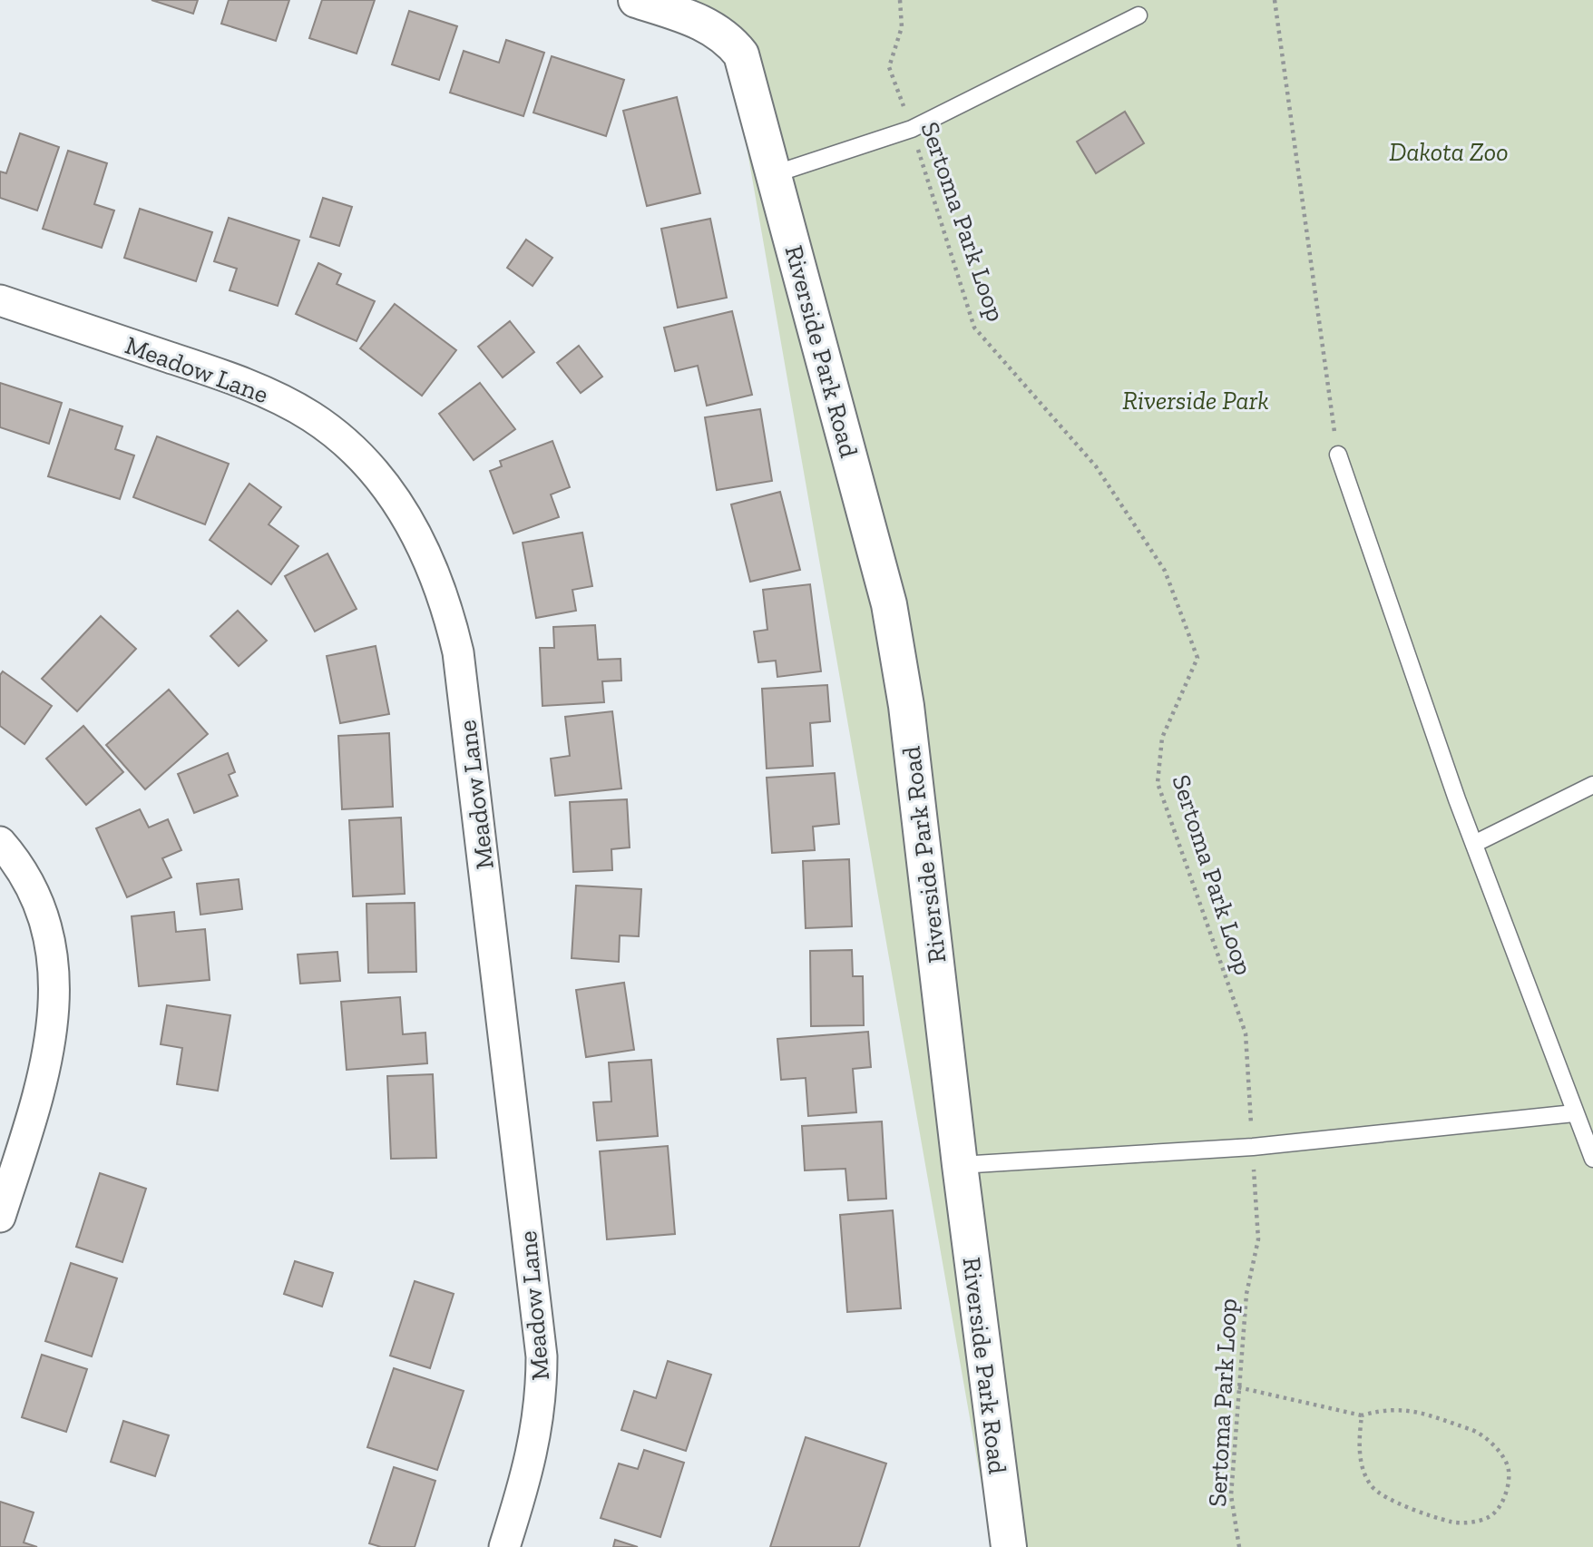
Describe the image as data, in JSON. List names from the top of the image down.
{
  "streets": {
    "main road": ["Riverside Park Road"],
    "street": ["Meadow Lane"],
    "path": ["Sertoma Park Loop"]
  },
  "parks": ["Dakota Zoo", "Riverside Park"]
}
